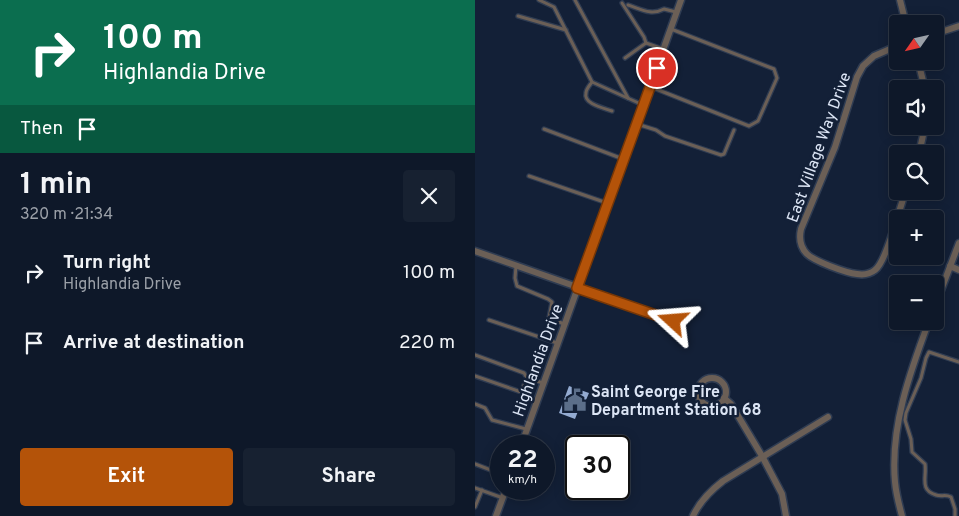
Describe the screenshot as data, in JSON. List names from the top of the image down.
{
  "streets": {
    "street": ["East Village Way Drive", "Highlandia Drive"]
  },
  "places": {
    "public building": ["Saint George Fire Department Station 68"]
  },
  "north": "bottom left",
  "page": {
    "turn": ["100 m", "Highlandia Drive"],
    "map_buttons": ["+", "−"],
    "then": "Then",
    "heading": ["1 min", "320 m · 21:34"],
    "list": [
      {
        "name": "Turn right",
        "note": "Highlandia Drive",
        "value": "100 m"
      },
      {
        "name": "Arrive at destination",
        "value": "220 m"
      }
    ],
    "speed": "22 km/h",
    "limit": "30",
    "buttons": ["Exit", "Share"]
  }
}
